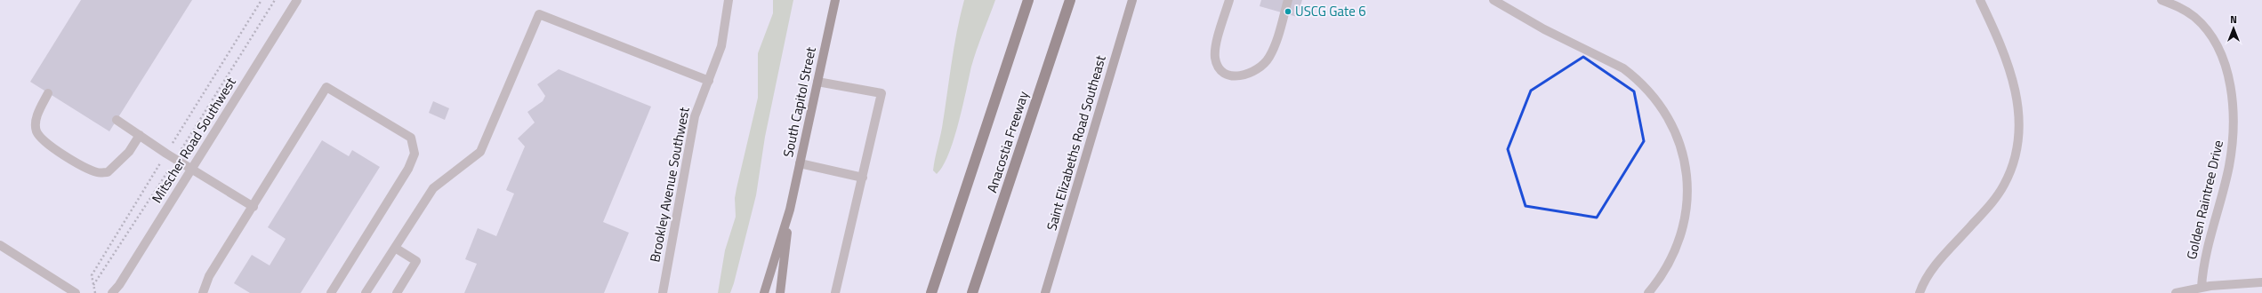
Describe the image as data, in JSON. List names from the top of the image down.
{
  "streets": {
    "highway": ["Anacostia Freeway"],
    "main road": ["South Capitol Street", "Saint Elizabeths Road Southeast"],
    "street": ["Mitscher Road Southwest", "Brookley Avenue Southwest", "Golden Raintree Drive"]
  },
  "places": ["USCG Gate 6"],
  "north": "top"
}
